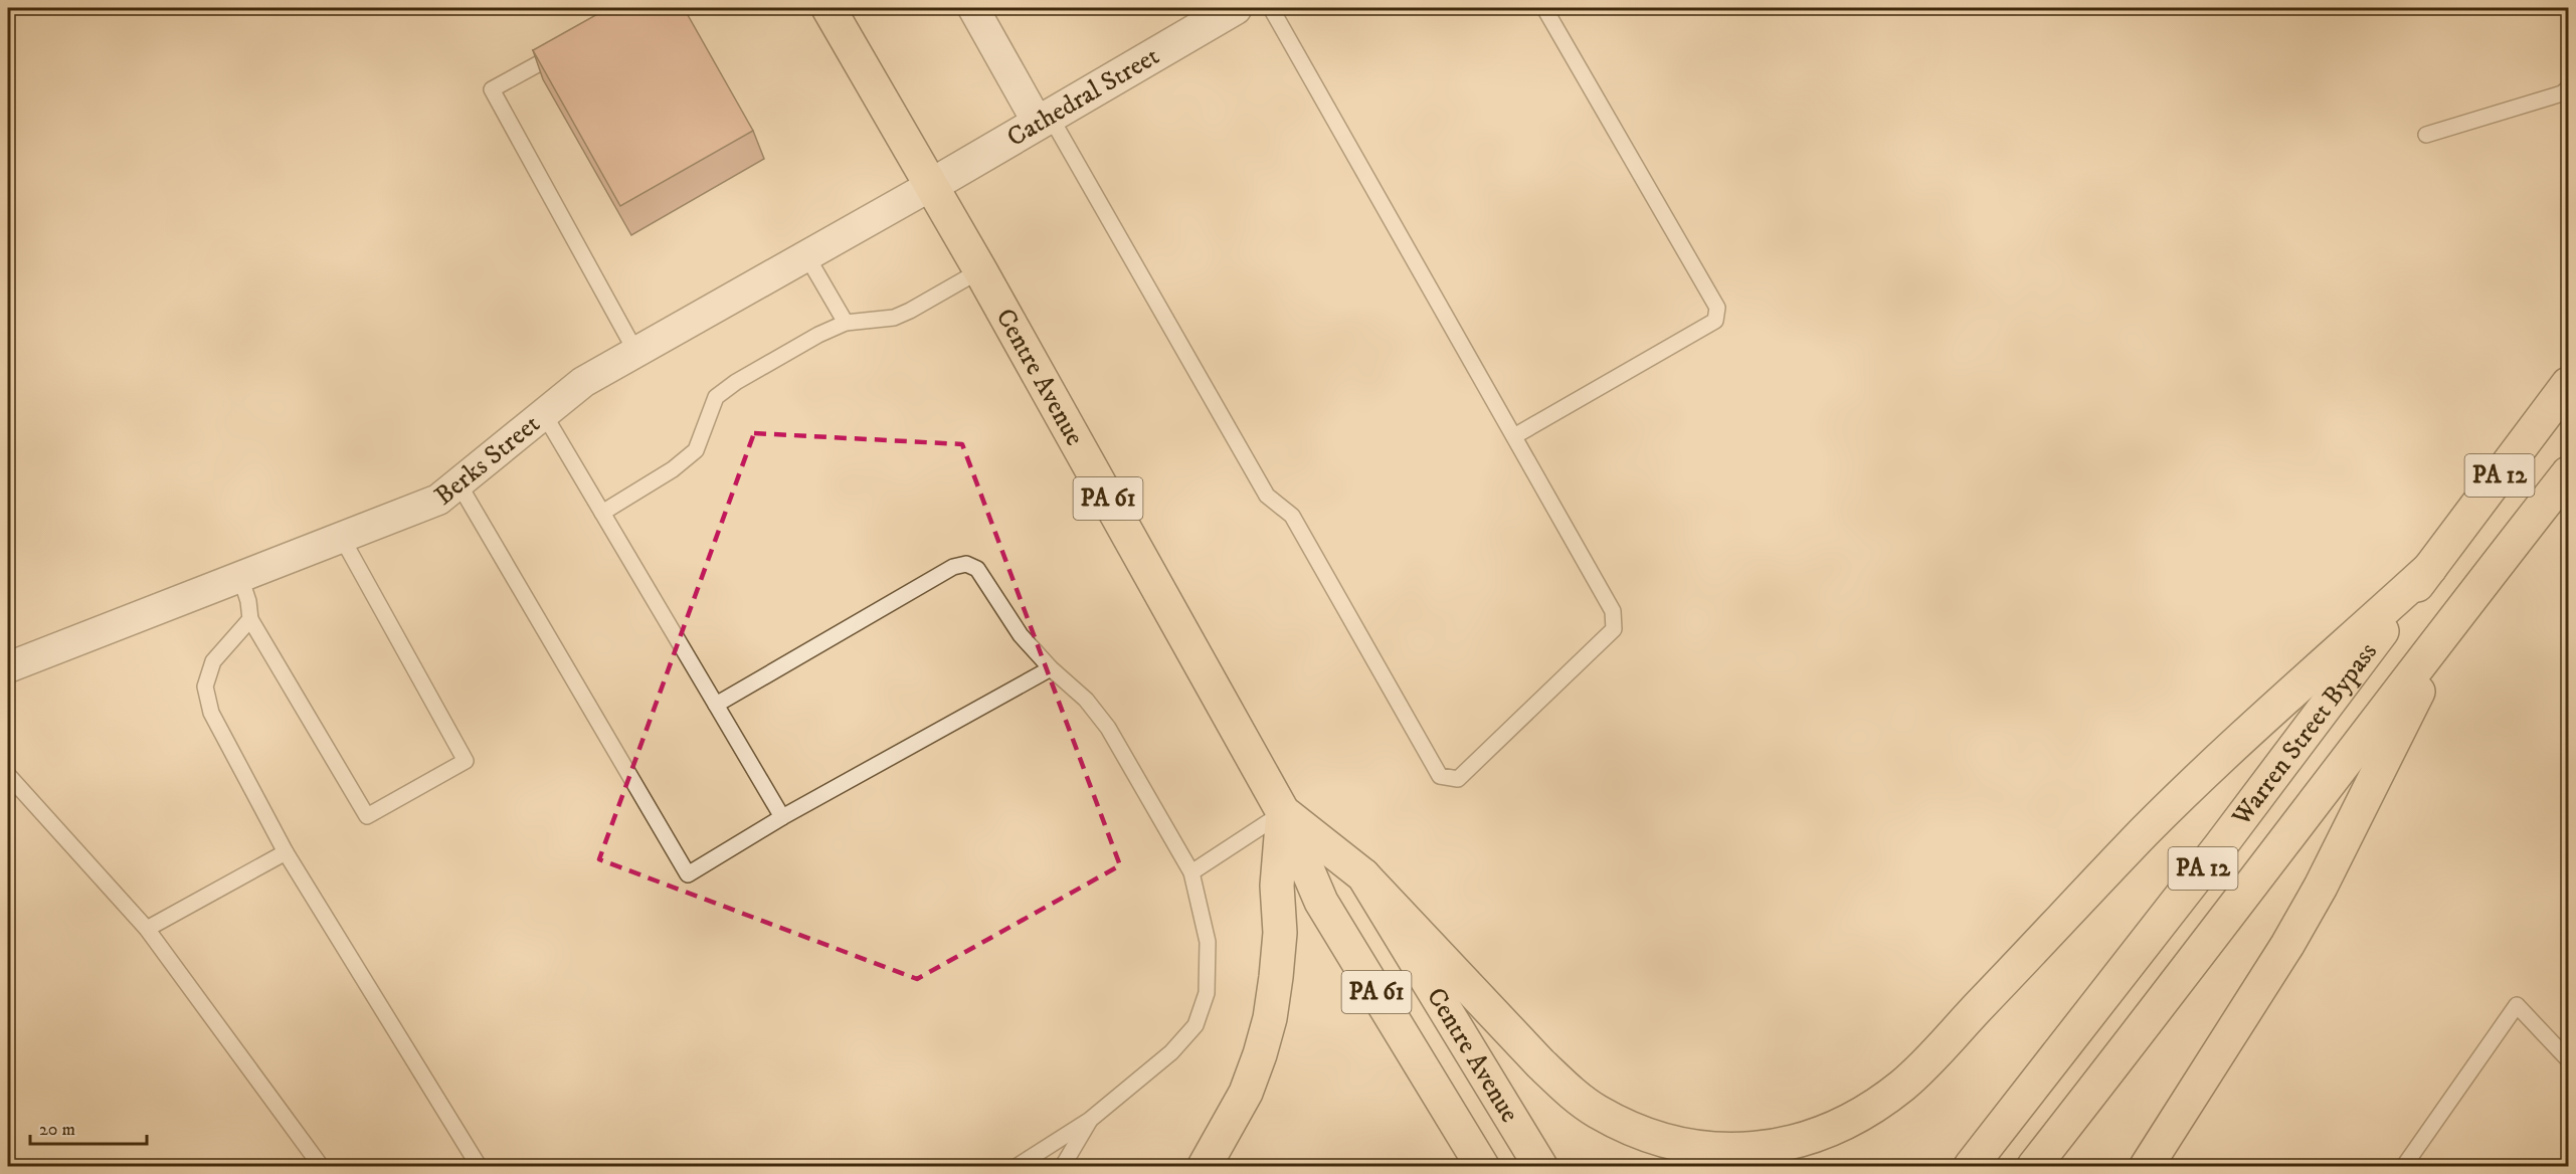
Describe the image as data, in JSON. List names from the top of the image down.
{
  "streets": {
    "main road": [
      "Centre Avenue",
      "PA 12",
      "PA 61",
      "Warren Street Bypass"
    ],
    "street": ["Cathedral Street", "Berks Street"]
  },
  "crossings": [
    ["Cathedral Street", "Centre Avenue"],
    ["Cathedral Street", "Berks Street"],
    ["Centre Avenue", "Berks Street"]
  ],
  "scale_bar": "20 m"
}
